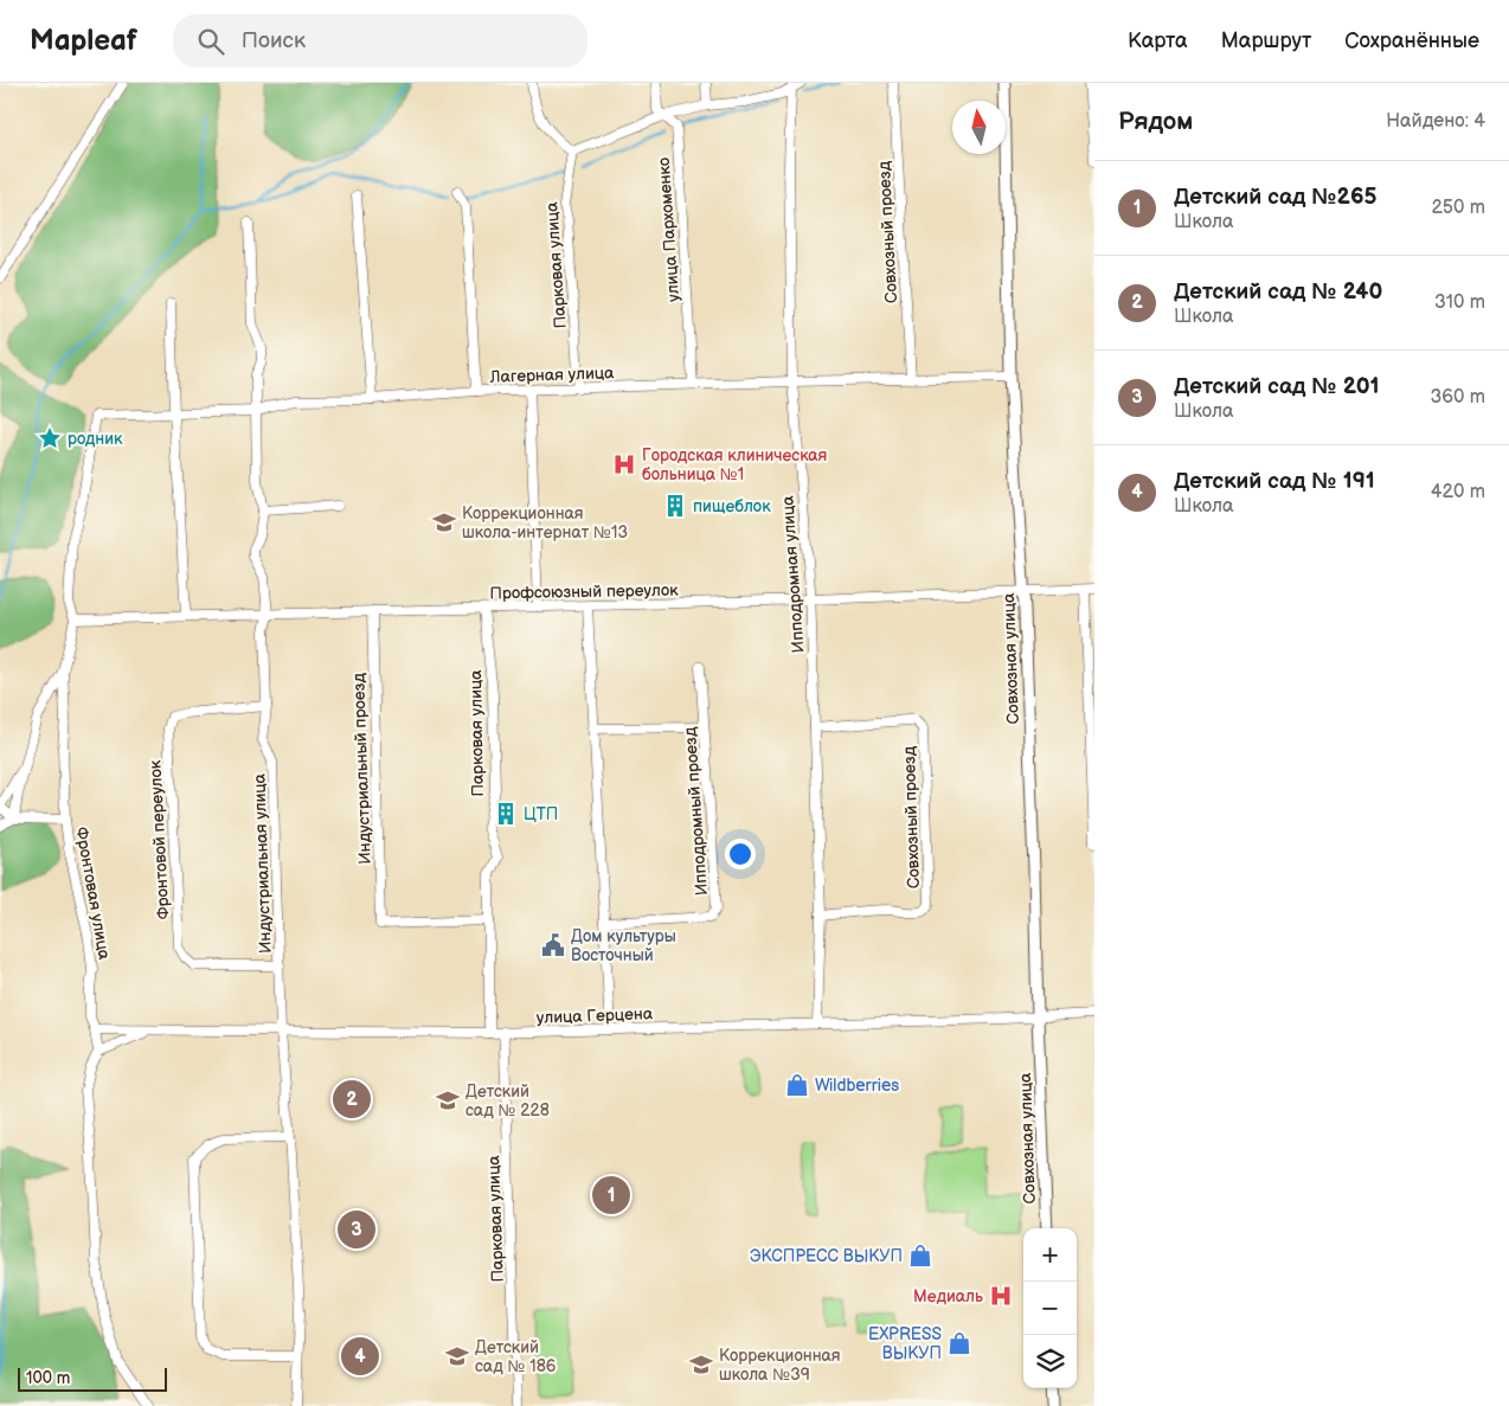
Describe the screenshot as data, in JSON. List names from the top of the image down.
{
  "streets": {
    "street": [
      "улица Пархоменко",
      "Совхозный проезд",
      "Парковая улица",
      "Лагерная улица",
      "Ипподромная улица",
      "Профсоюзный переулок",
      "Совхозная улица",
      "Индустриальный проезд",
      "Ипподромный проезд",
      "Фронтовой переулок",
      "Индустриальная улица",
      "Фронтовая улица",
      "улица Герцена"
    ]
  },
  "crossings": [
    ["улица Пархоменко", "Лагерная улица"],
    ["Совхозный проезд", "Лагерная улица"],
    ["Совхозный проезд", "Ипподромная улица"],
    ["Парковая улица", "Лагерная улица"],
    ["Парковая улица", "Профсоюзный переулок"],
    ["Парковая улица", "Индустриальный проезд"],
    ["Парковая улица", "улица Герцена"],
    ["Лагерная улица", "Ипподромная улица"],
    ["Лагерная улица", "Профсоюзный переулок"],
    ["Лагерная улица", "Совхозная улица"],
    ["Лагерная улица", "Индустриальная улица"],
    ["Лагерная улица", "Фронтовая улица"],
    ["Ипподромная улица", "Профсоюзный переулок"],
    ["Ипподромная улица", "улица Герцена"],
    ["Профсоюзный переулок", "Совхозная улица"],
    ["Профсоюзный переулок", "Индустриальный проезд"],
    ["Профсоюзный переулок", "Индустриальная улица"],
    ["Профсоюзный переулок", "Фронтовая улица"],
    ["Совхозная улица", "улица Герцена"],
    ["Фронтовой переулок", "Индустриальная улица"],
    ["Индустриальная улица", "улица Герцена"],
    ["Фронтовая улица", "улица Герцена"]
  ],
  "places": {
    "place": ["родник"],
    "hospital": ["Городская клиническая больница №1", "Медиаль"],
    "building": ["пищеблок", "ЦТП"],
    "school or university": [
      "Коррекционная школа-интернат №13",
      "Детский сад № 228",
      "Детский сад № 186",
      "Коррекционная школа №39"
    ],
    "public building": ["Дом культуры Восточный"],
    "shop": ["Wildberries", "ЭКСПРЕСС ВЫКУП", "EXPRESS ВЫКУП"]
  },
  "scale_bar": "100 m",
  "north": "top",
  "page": {
    "header": "Mapleaf",
    "search": "Поиск",
    "nav": ["Карта", "Маршрут", "Сохранённые"],
    "heading": ["Рядом", "Найдено: 4"],
    "list": [
      {
        "mark": "1",
        "name": "Детский сад №265",
        "note": "Школа",
        "value": "250 m"
      },
      {
        "mark": "2",
        "name": "Детский сад № 240",
        "note": "Школа",
        "value": "310 m"
      },
      {
        "mark": "3",
        "name": "Детский сад № 201",
        "note": "Школа",
        "value": "360 m"
      },
      {
        "mark": "4",
        "name": "Детский сад № 191",
        "note": "Школа",
        "value": "420 m"
      }
    ],
    "pins": [
      "2",
      "1",
      "3",
      "4"
    ],
    "map_buttons": ["+", "−"],
    "scale": "100 m"
  }
}
